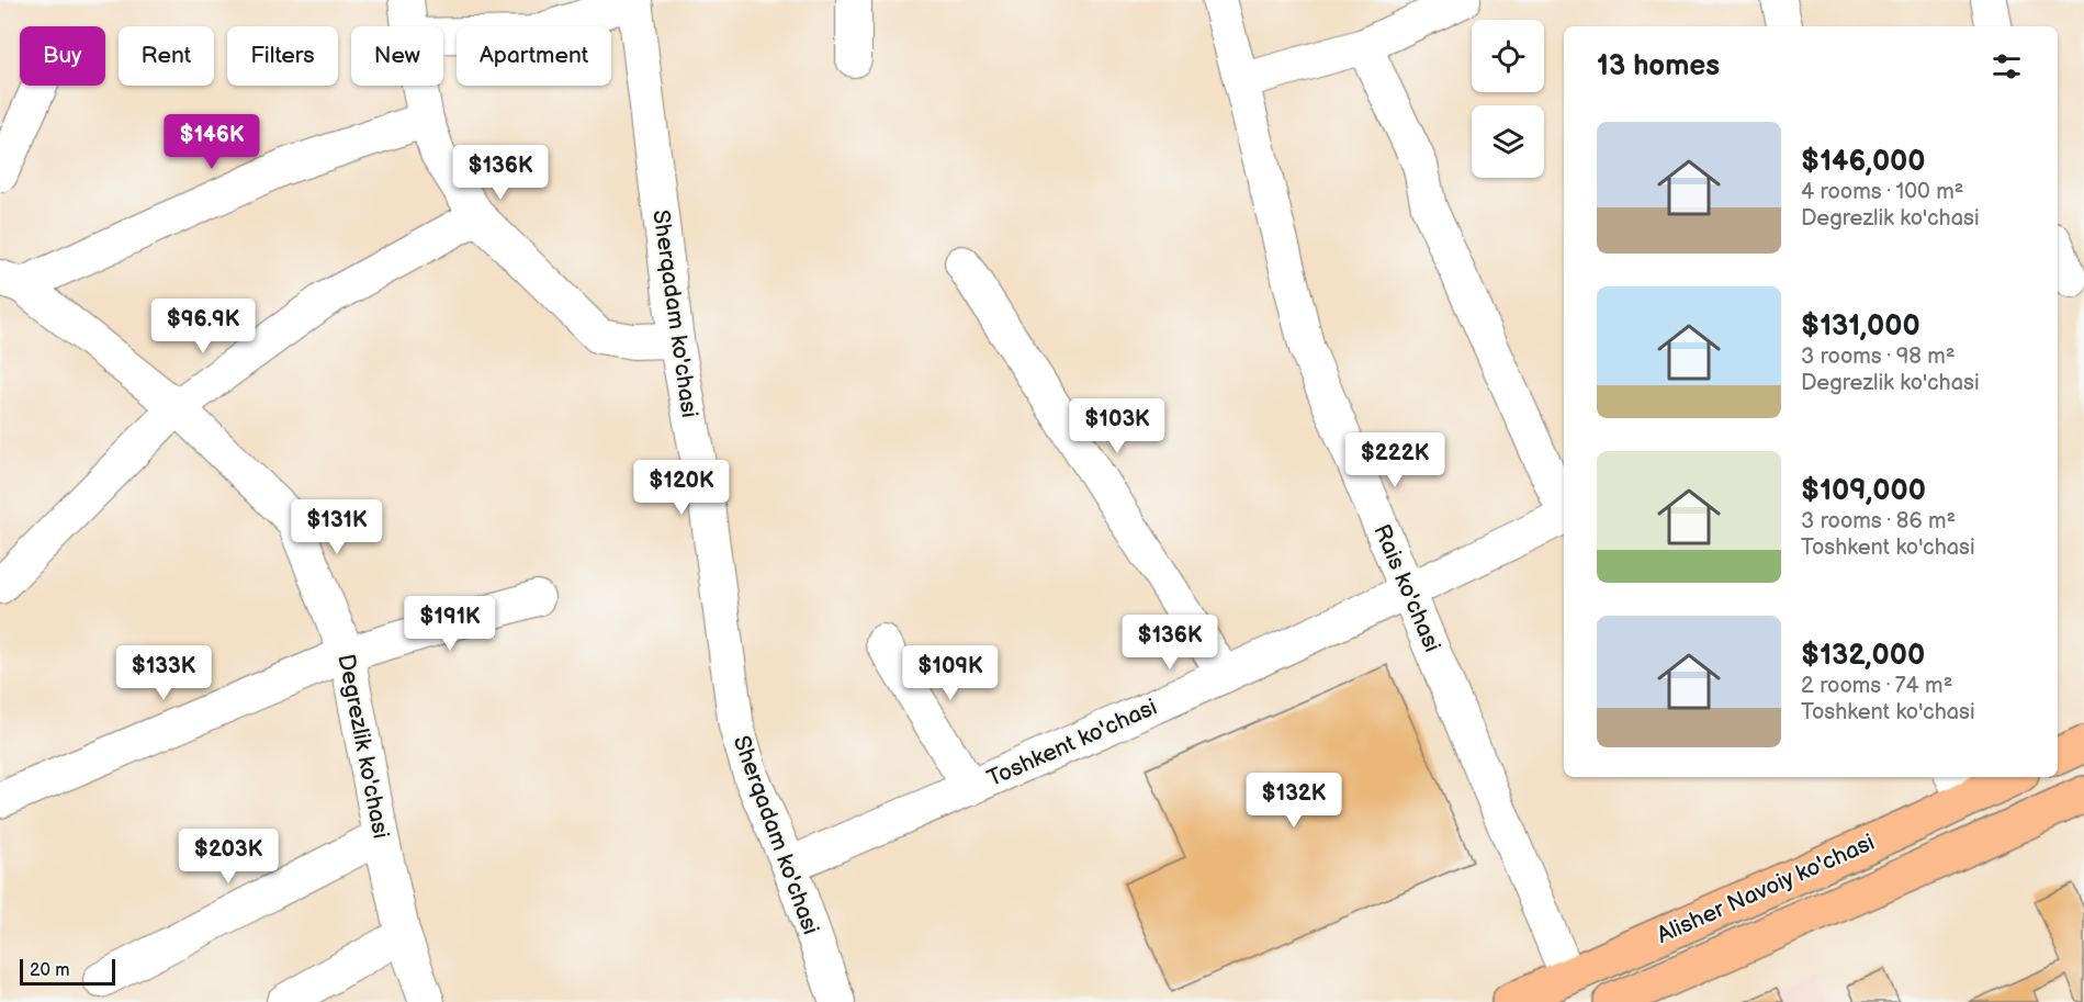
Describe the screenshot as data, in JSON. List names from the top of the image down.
{
  "streets": {
    "main road": ["Alisher Navoiy ko'chasi"],
    "street": [
      "Sherqadam ko'chasi",
      "Rais ko'chasi",
      "Toshkent ko'chasi",
      "Degrezlik ko'chasi"
    ]
  },
  "crossings": [
    ["Sherqadam ko'chasi", "Toshkent ko'chasi"],
    ["Rais ko'chasi", "Toshkent ko'chasi"],
    ["Rais ko'chasi", "Alisher Navoiy ko'chasi"]
  ],
  "scale_bar": "20 m",
  "page": {
    "chip": [
      "Buy",
      "Rent",
      "Filters",
      "New",
      "Apartment"
    ],
    "heading": "13 homes",
    "list": [
      {
        "name": "$146,000",
        "note": "4 rooms · 100 m² · Degrezlik ko'chasi"
      },
      {
        "name": "$131,000",
        "note": "3 rooms · 98 m² · Degrezlik ko'chasi"
      },
      {
        "name": "$109,000",
        "note": "3 rooms · 86 m² · Toshkent ko'chasi"
      },
      {
        "name": "$132,000",
        "note": "2 rooms · 74 m² · Toshkent ko'chasi"
      }
    ],
    "price": [
      "$146K",
      "$136K",
      "$96.9K",
      "$103K",
      "$222K",
      "$120K",
      "$131K",
      "$191K",
      "$136K",
      "$133K",
      "$109K",
      "$132K",
      "$203K"
    ],
    "scale": "20 m"
  }
}
